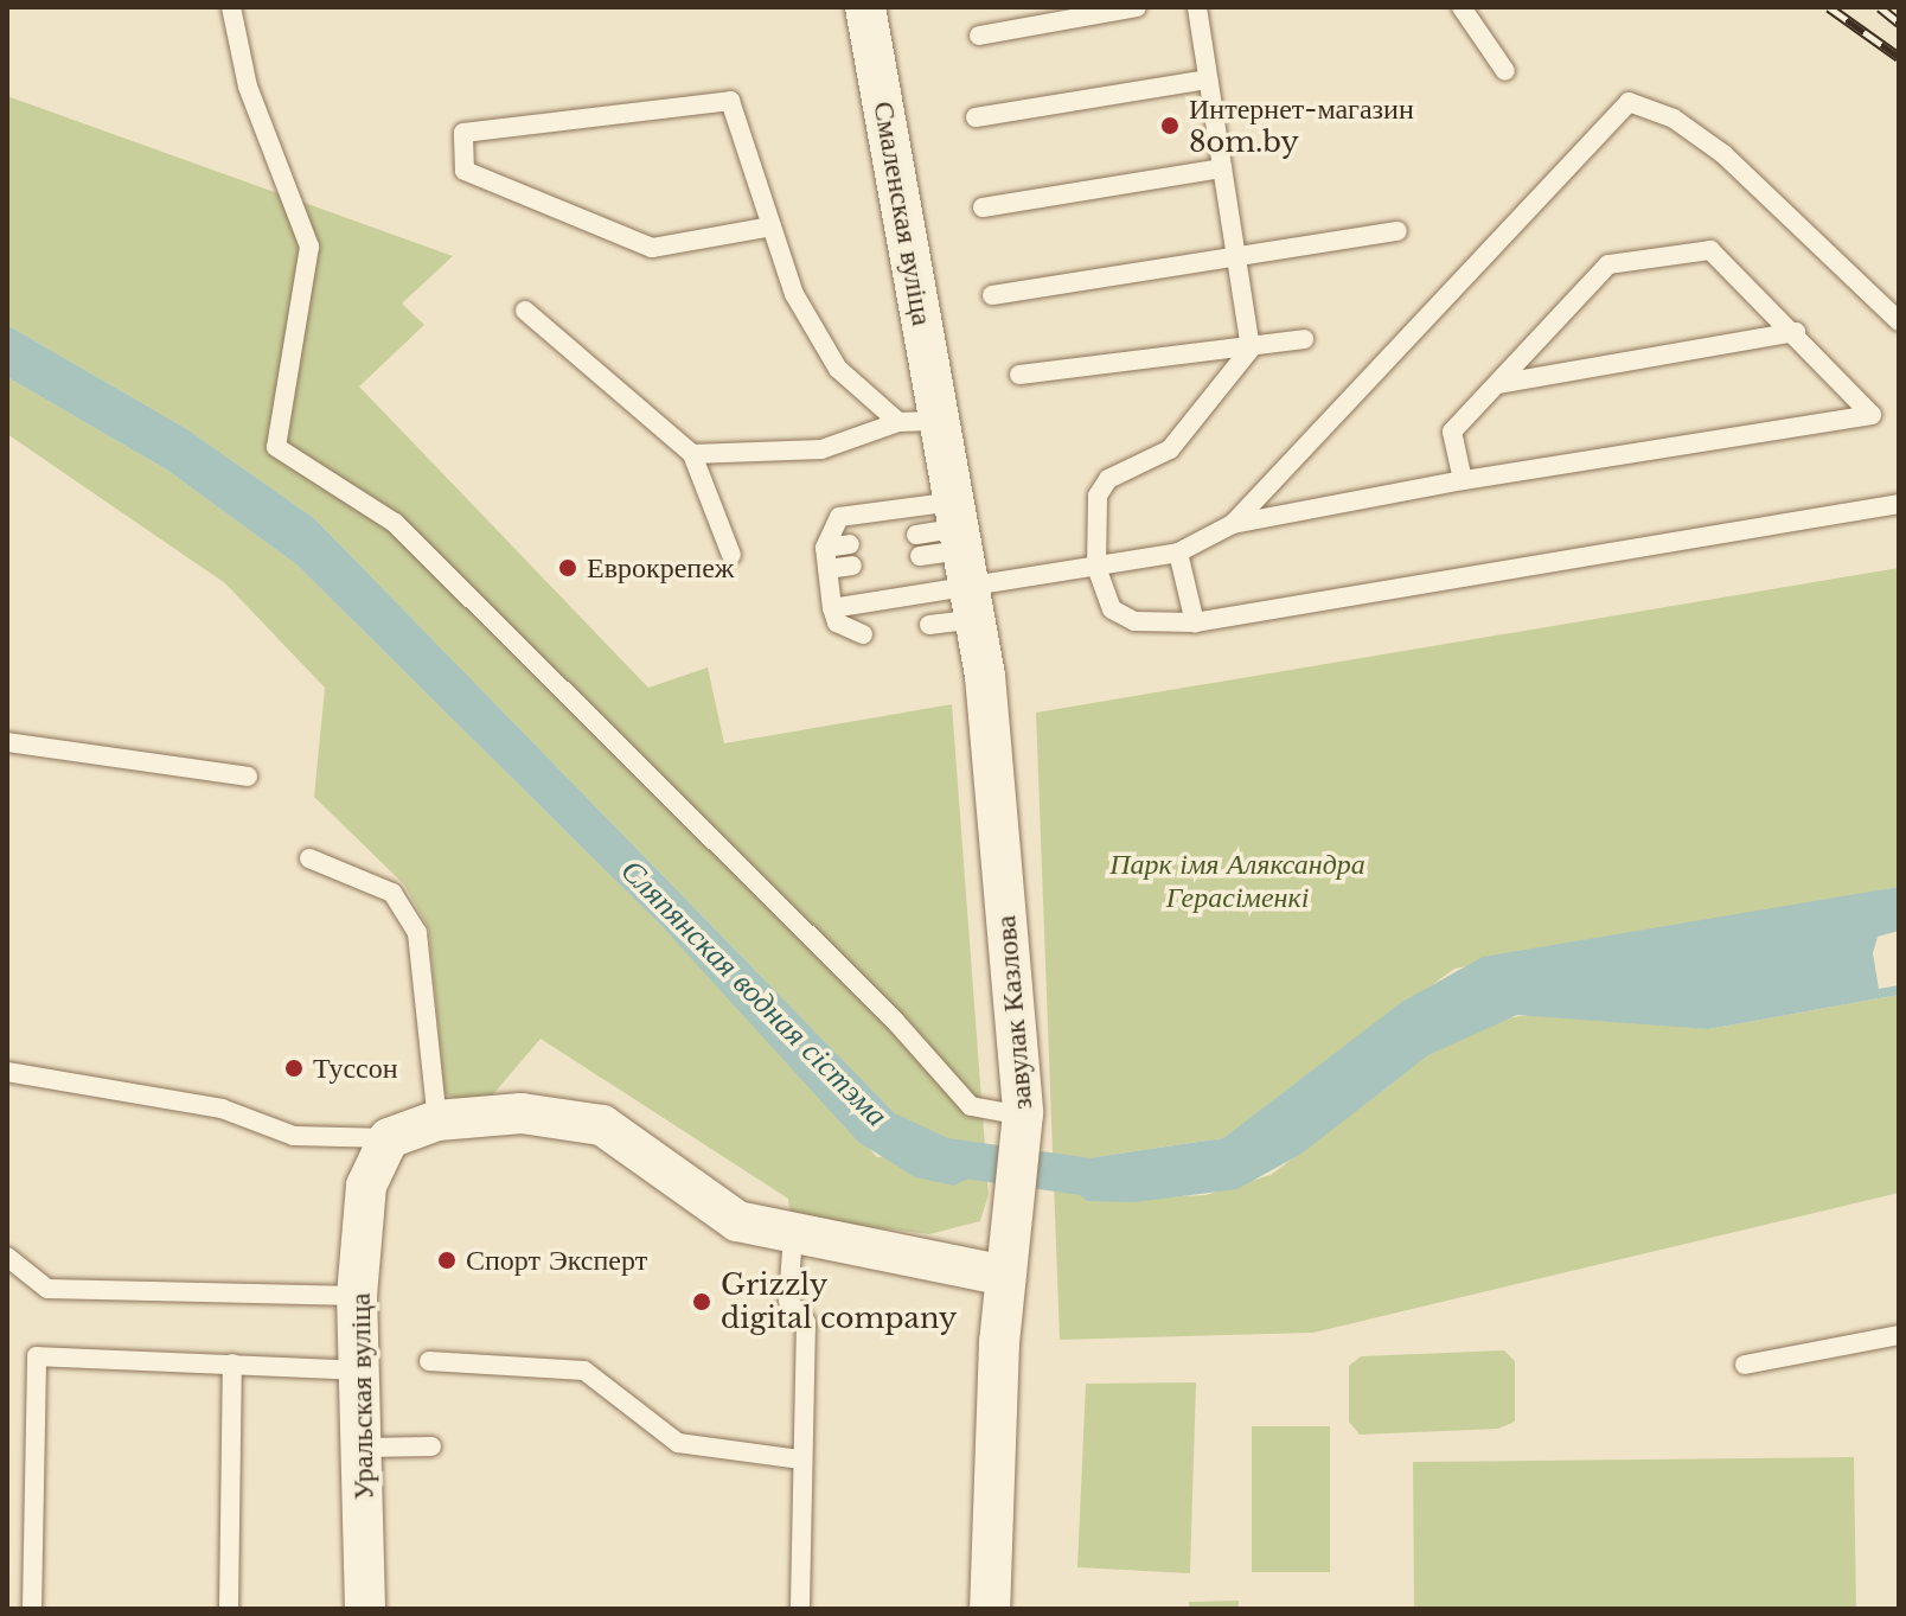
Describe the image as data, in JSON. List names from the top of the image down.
{
  "streets": {
    "street": ["Смаленская вуліца", "завулак Казлова", "Уральская вуліца"]
  },
  "crossings": [
    ["Смаленская вуліца", "завулак Казлова"]
  ],
  "water": ["Сляпянская водная сістэма"],
  "parks": ["Парк імя Аляксандра Герасіменкі"],
  "places": [
    "Интернет-магазин 8om.by",
    "Еврокрепеж",
    "Туссон",
    "Спорт Эксперт",
    "Grizzly digital company"
  ]
}
